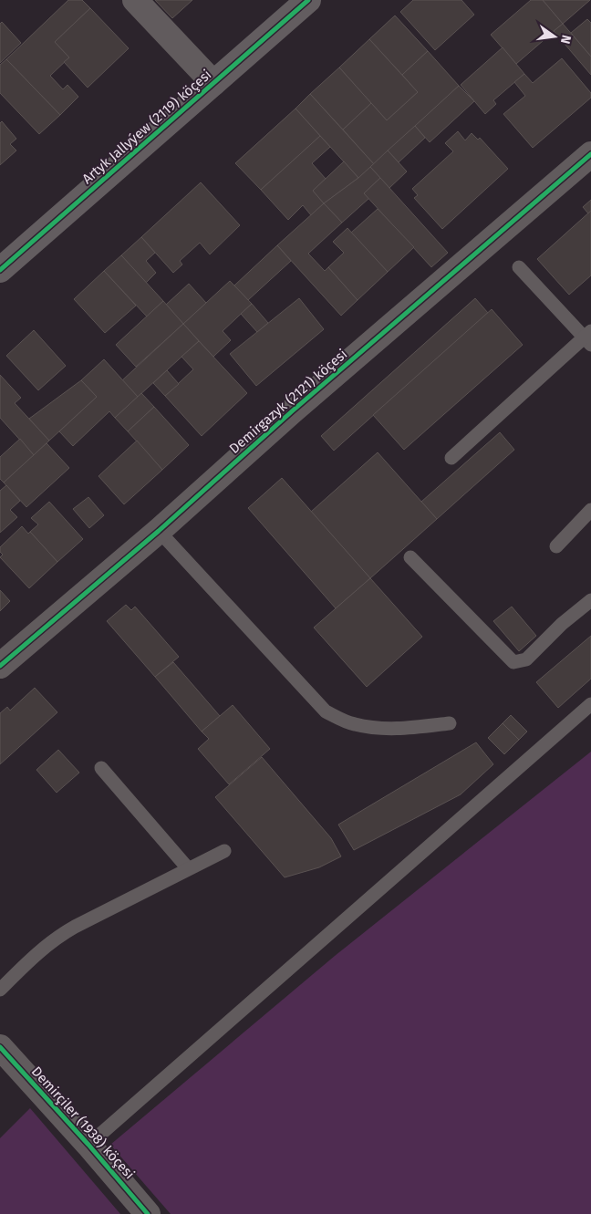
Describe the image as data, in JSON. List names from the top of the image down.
{
  "streets": {
    "street": ["Artyk Jallyýew (2119) köçesi", "Demirgazyk (2121) köçesi", "Demirçiler (1938) köçesi"]
  },
  "north": "right"
}
